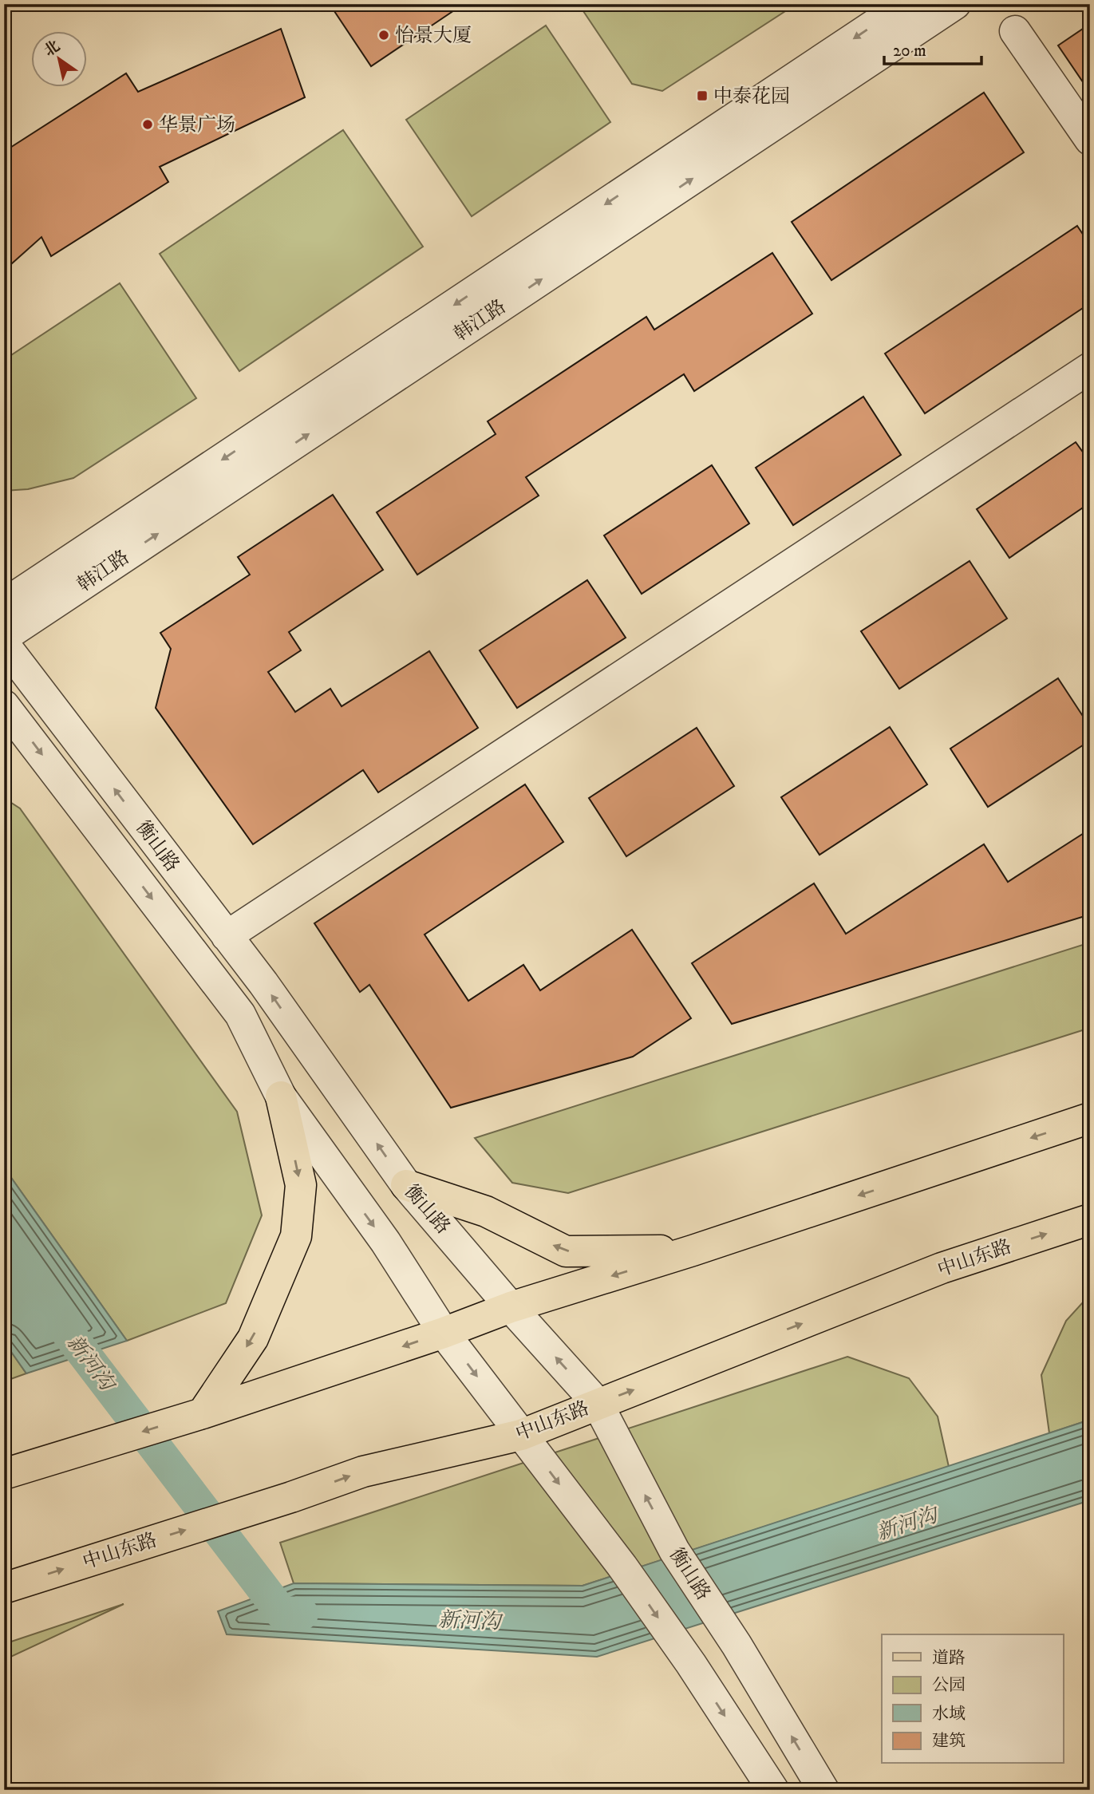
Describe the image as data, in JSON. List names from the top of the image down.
{
  "streets": {
    "main road": ["中山东路"],
    "street": ["韩江路", "衡山路"]
  },
  "crossings": [
    ["衡山路", "中山东路"]
  ],
  "water": ["新河沟"],
  "places": {
    "other": ["怡景大厦", "华景广场"],
    "transit": ["中泰花园"]
  },
  "legend": [
    "道路",
    "公园",
    "水域",
    "建筑"
  ],
  "scale_bar": "20 m",
  "north": "top left"
}
